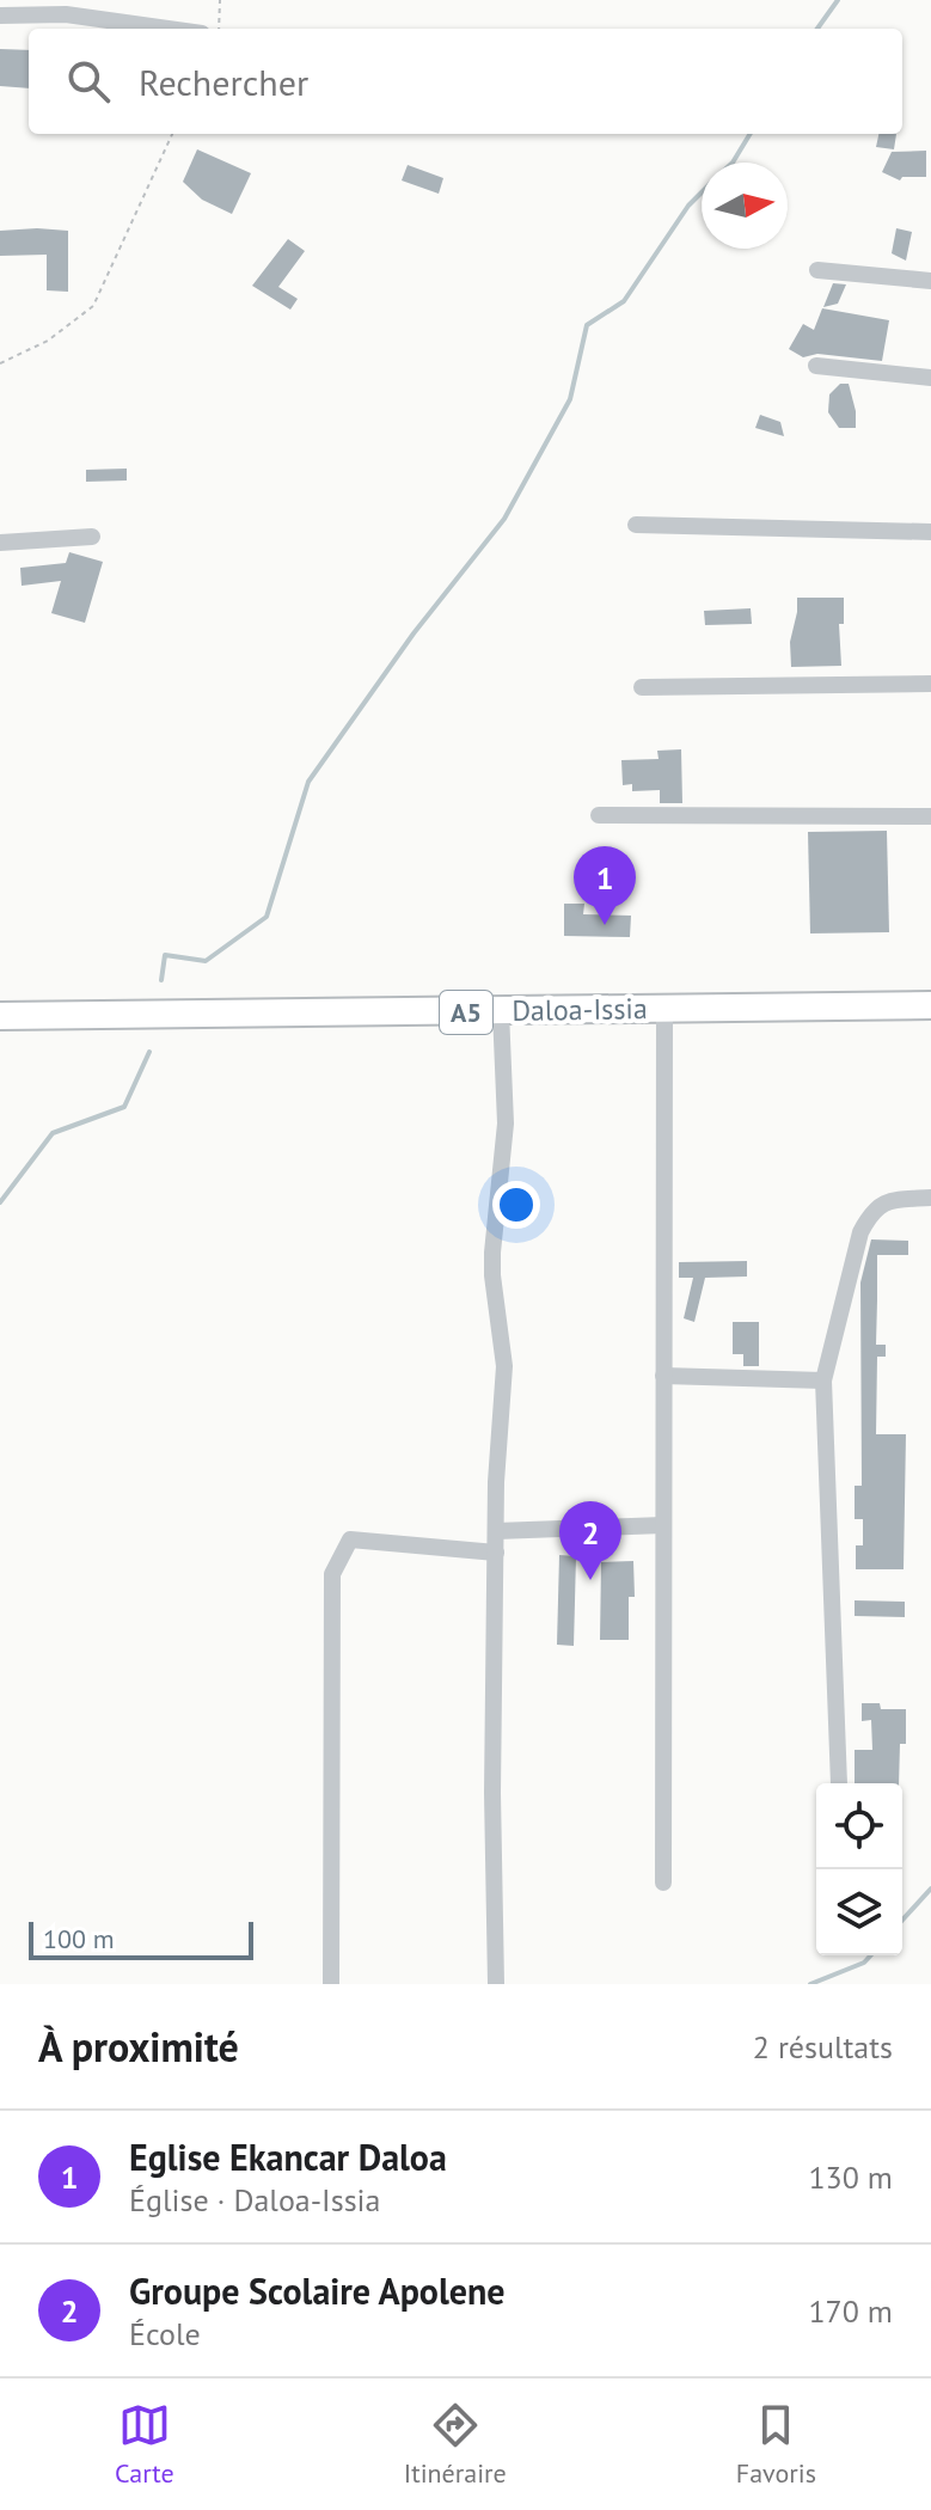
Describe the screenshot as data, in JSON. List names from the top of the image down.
{
  "streets": {
    "main road": ["Daloa-Issia", "A5"]
  },
  "scale_bar": "100 m",
  "north": "right",
  "page": {
    "search": "Rechercher",
    "pins": ["1", "2"],
    "scale": "100 m",
    "heading": ["À proximité", "2 résultats"],
    "list": [
      {
        "mark": "1",
        "name": "Eglise Ekancar Daloa",
        "note": "Église · Daloa-Issia",
        "value": "130 m"
      },
      {
        "mark": "2",
        "name": "Groupe Scolaire Apolene",
        "note": "École",
        "value": "170 m"
      }
    ],
    "nav": ["Carte", "Itinéraire", "Favoris"]
  }
}
